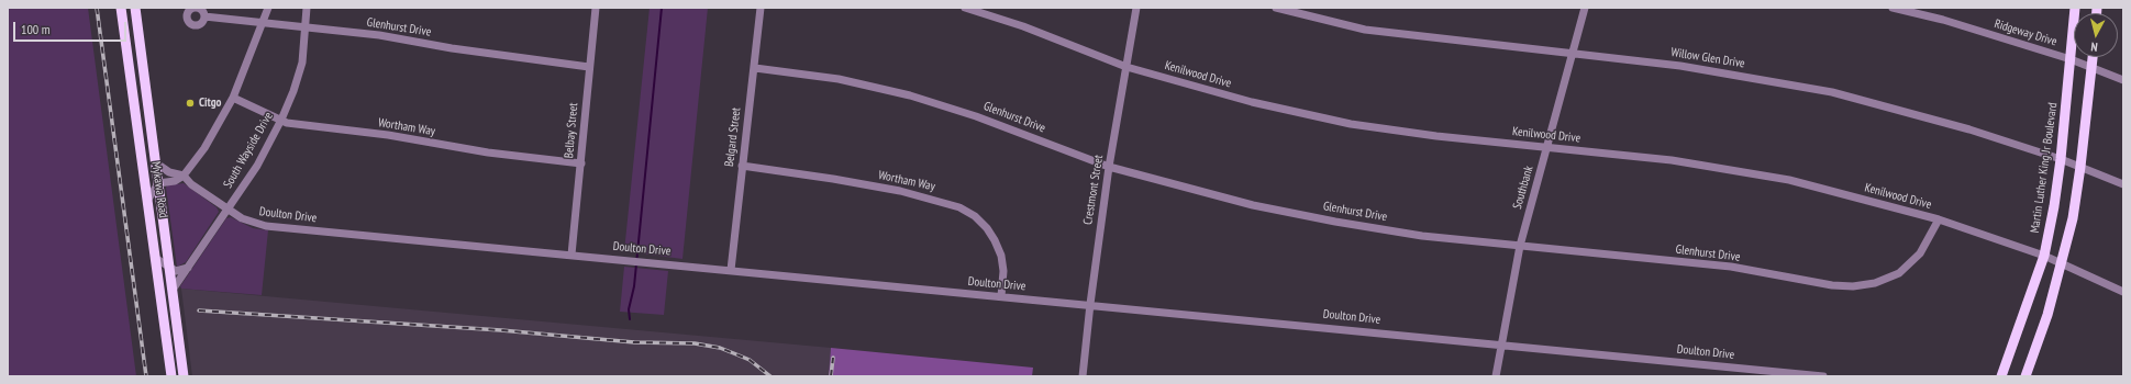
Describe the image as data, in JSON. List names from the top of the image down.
{
  "streets": {
    "main road": ["Martin Luther King Jr Boulevard", "Mykawa Road"],
    "street": [
      "Glenhurst Drive",
      "Ridgeway Drive",
      "Willow Glen Drive",
      "Kenilwood Drive",
      "Wortham Way",
      "Belbay Street",
      "Belgard Street",
      "South Wayside Drive",
      "Southbank",
      "Crestmont Street",
      "Doulton Drive"
    ]
  },
  "crossings": [
    ["Glenhurst Drive", "Kenilwood Drive"],
    ["Glenhurst Drive", "Belbay Street"],
    ["Glenhurst Drive", "Belgard Street"],
    ["Glenhurst Drive", "South Wayside Drive"],
    ["Glenhurst Drive", "Southbank"],
    ["Glenhurst Drive", "Crestmont Street"],
    ["Ridgeway Drive", "Martin Luther King Jr Boulevard"],
    ["Willow Glen Drive", "Martin Luther King Jr Boulevard"],
    ["Willow Glen Drive", "Southbank"],
    ["Kenilwood Drive", "Martin Luther King Jr Boulevard"],
    ["Kenilwood Drive", "Southbank"],
    ["Kenilwood Drive", "Crestmont Street"],
    ["Wortham Way", "Belbay Street"],
    ["Wortham Way", "Belgard Street"],
    ["Wortham Way", "South Wayside Drive"],
    ["Wortham Way", "Doulton Drive"],
    ["Belbay Street", "Doulton Drive"],
    ["Belgard Street", "Doulton Drive"],
    ["South Wayside Drive", "Mykawa Road"],
    ["South Wayside Drive", "Doulton Drive"],
    ["Southbank", "Doulton Drive"],
    ["Crestmont Street", "Doulton Drive"]
  ],
  "places": ["Citgo"],
  "scale_bar": "100 m",
  "north": "bottom"
}
